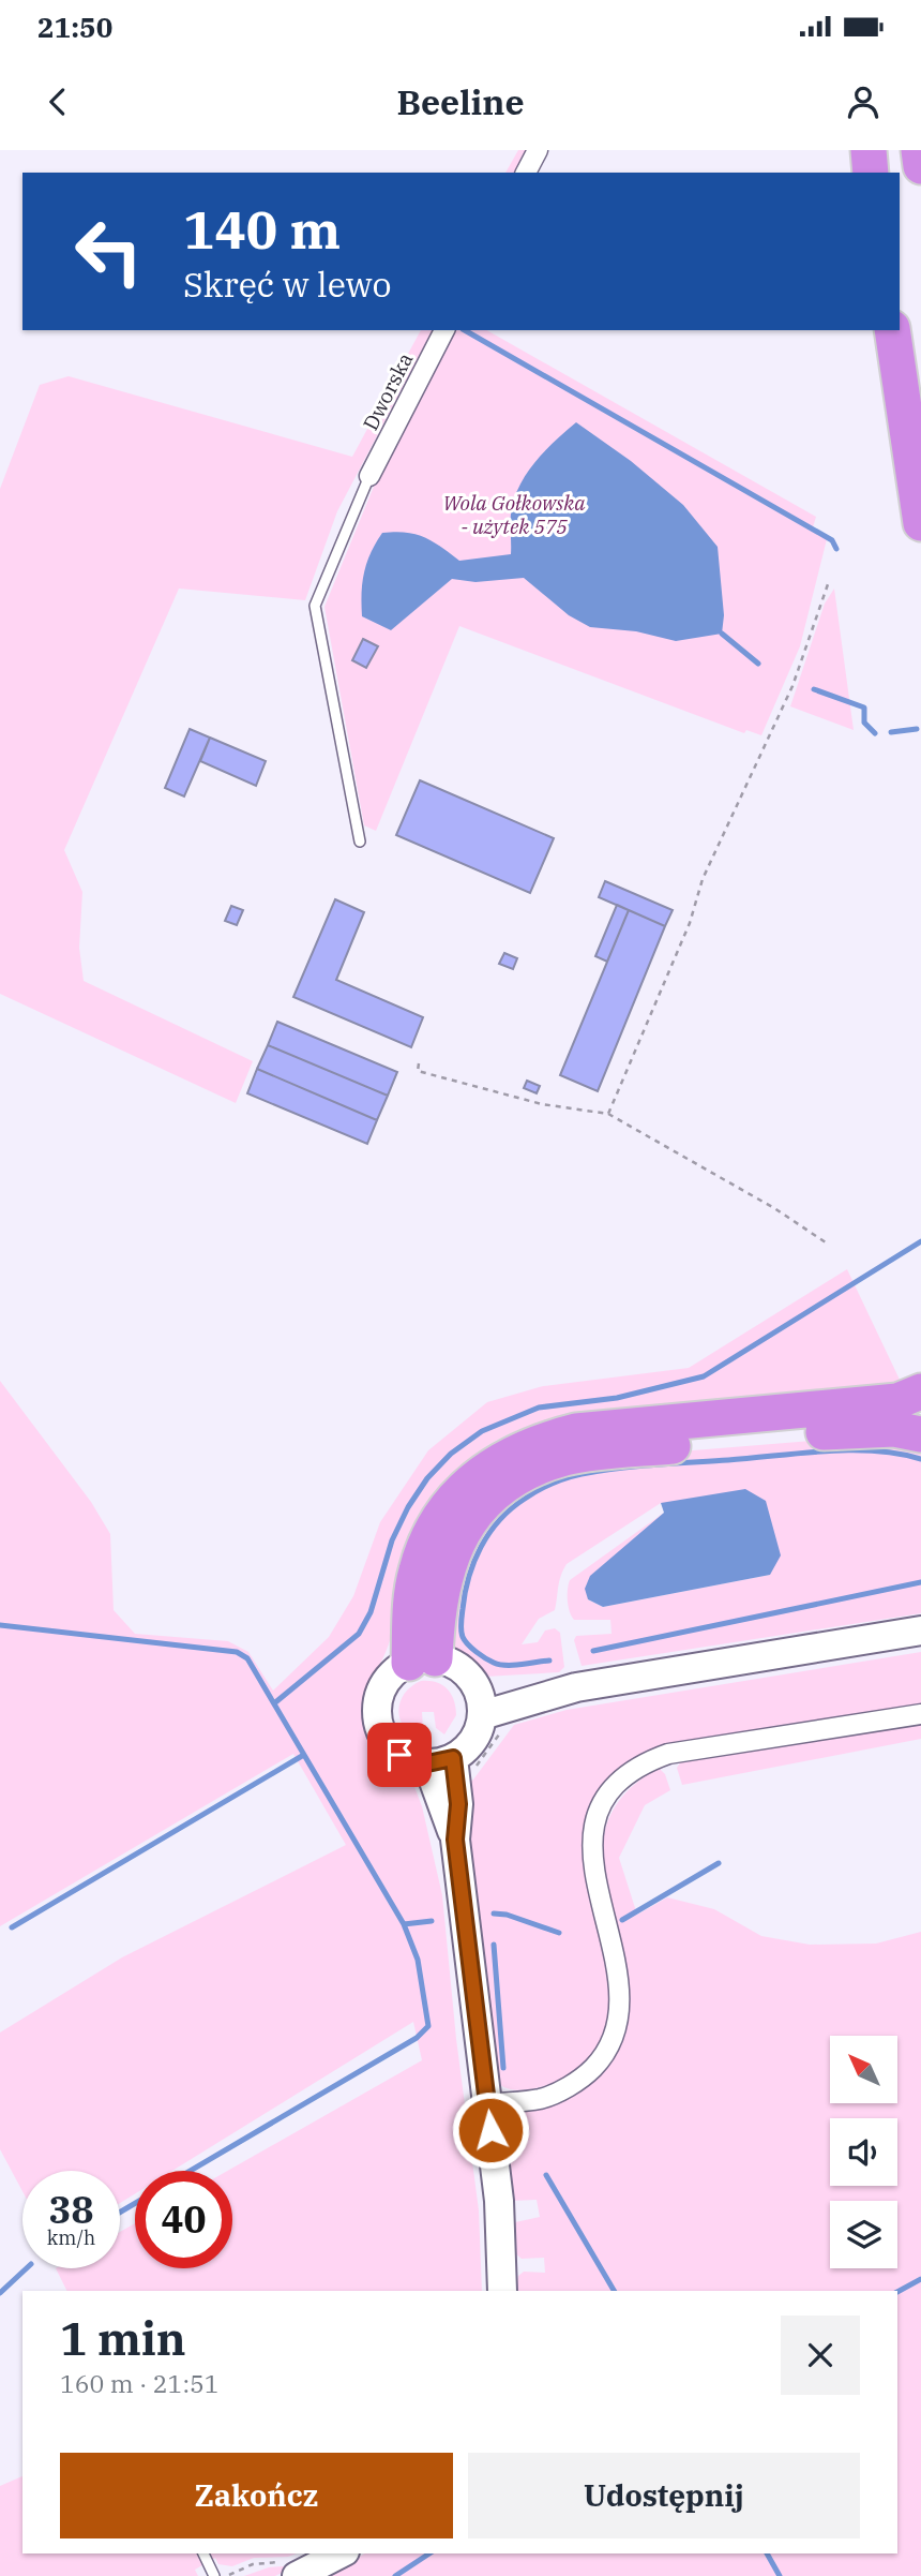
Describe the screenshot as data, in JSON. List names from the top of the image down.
{
  "streets": {
    "street": ["Dworska"]
  },
  "parks": ["Wola Gołkowska - użytek 575"],
  "north": "top left",
  "page": {
    "status": "21:50",
    "header": "Beeline",
    "turn": ["140 m", "Skręć w lewo"],
    "speed": "38 km/h",
    "limit": "40",
    "heading": ["1 min", "160 m · 21:51"],
    "buttons": ["Zakończ", "Udostępnij"]
  }
}
